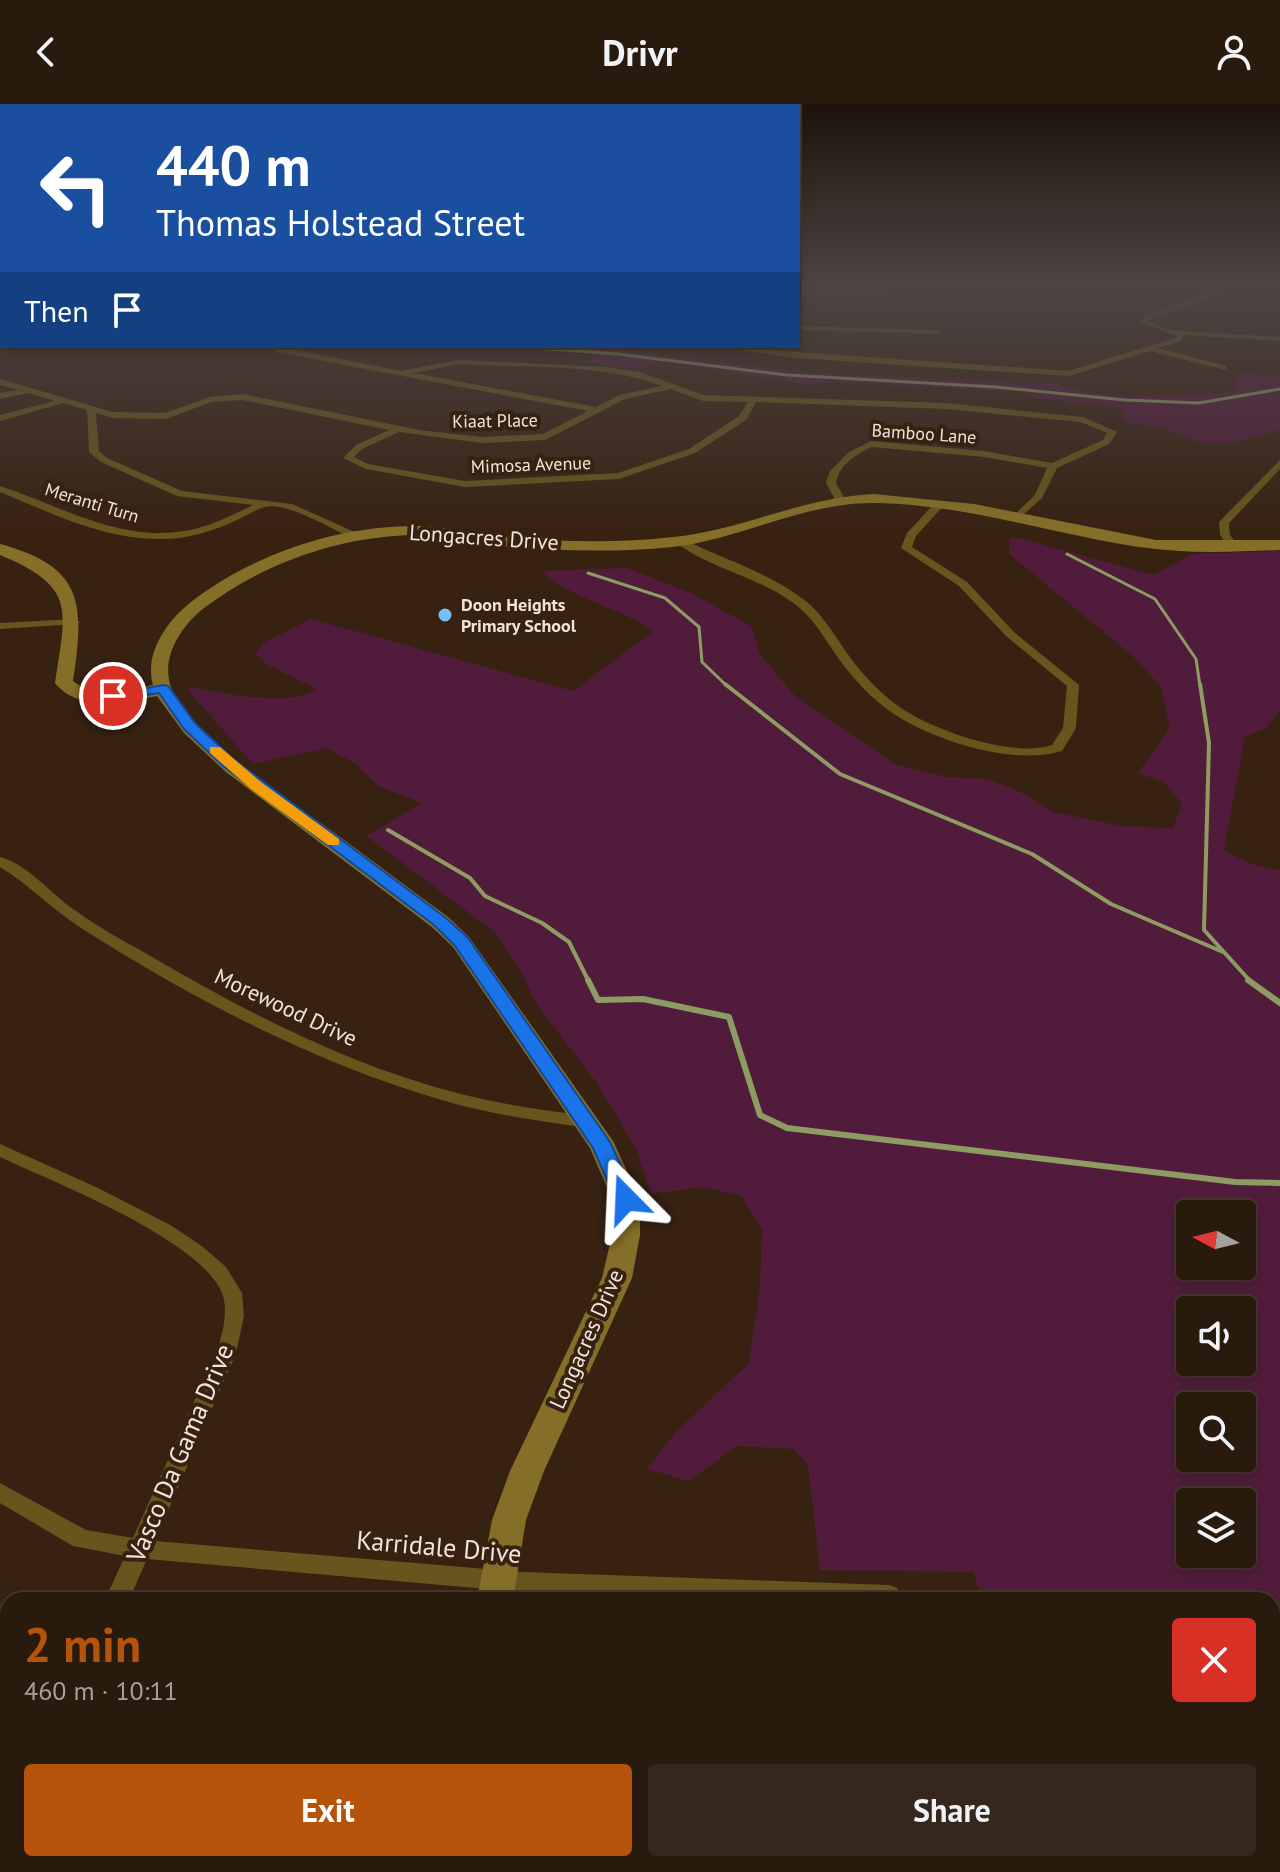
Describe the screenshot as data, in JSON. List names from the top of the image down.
{
  "streets": {
    "street": [
      "Kiaat Place",
      "Bamboo Lane",
      "Mimosa Avenue",
      "Meranti Turn",
      "Longacres Drive",
      "Morewood Drive",
      "Vasco Da Gama Drive",
      "Karridale Drive"
    ]
  },
  "crossings": [
    ["Kiaat Place", "Mimosa Avenue"],
    ["Bamboo Lane", "Longacres Drive"],
    ["Longacres Drive", "Morewood Drive"],
    ["Longacres Drive", "Karridale Drive"],
    ["Vasco Da Gama Drive", "Karridale Drive"]
  ],
  "places": ["Doon Heights Primary School"],
  "north": "left",
  "page": {
    "header": "Drivr",
    "turn": ["440 m", "Thomas Holstead Street"],
    "then": "Then",
    "heading": ["2 min", "460 m · 10:11"],
    "buttons": ["Exit", "Share"]
  }
}
